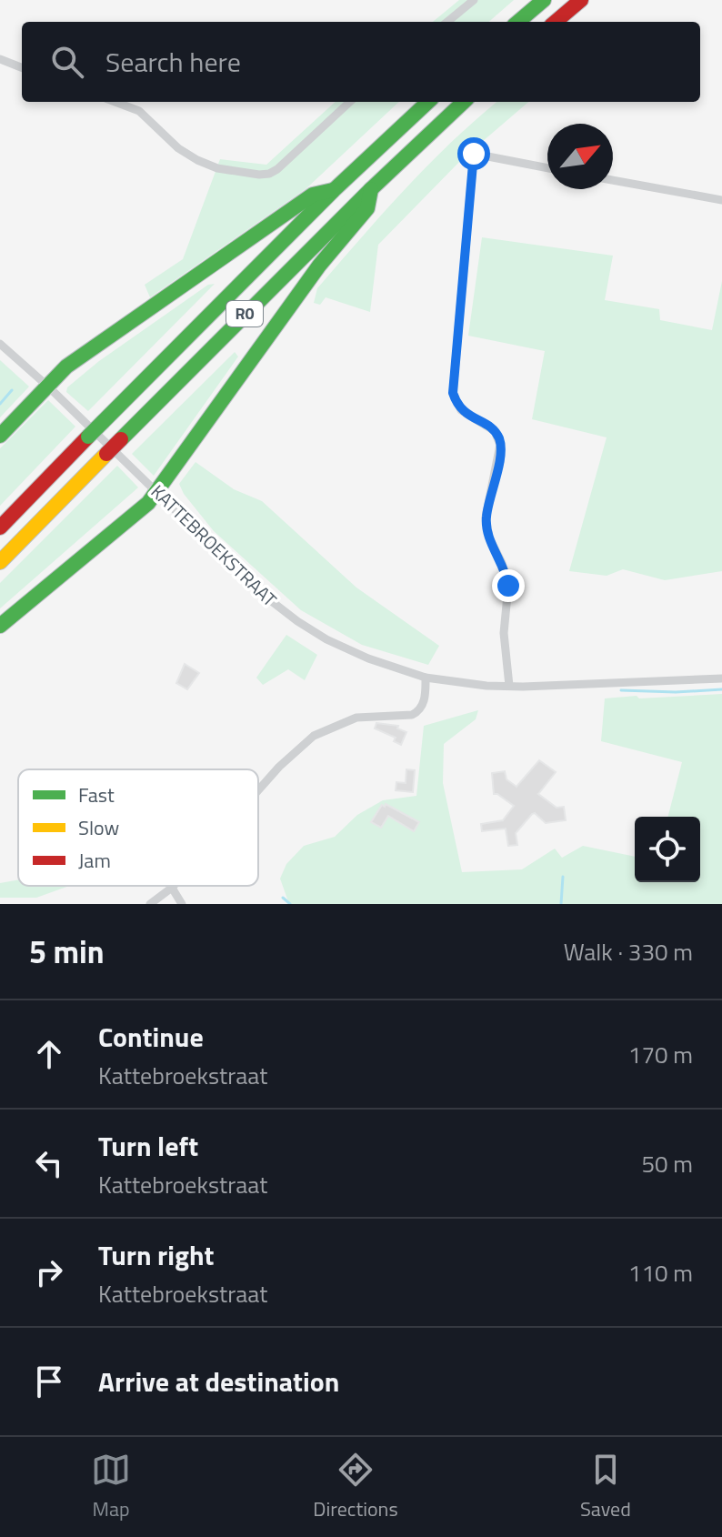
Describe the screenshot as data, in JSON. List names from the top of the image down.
{
  "streets": {
    "highway": ["R0"],
    "street": ["KATTEBROEKSTRAAT"]
  },
  "legend": ["Fast", "Slow", "Jam"],
  "north": "top right",
  "page": {
    "search": "Search here",
    "heading": ["5 min", "Walk · 330 m"],
    "list": [
      ["Continue", "Kattebroekstraat", "170 m"],
      ["Turn left", "Kattebroekstraat", "50 m"],
      ["Turn right", "Kattebroekstraat", "110 m"],
      "Arrive at destination"
    ],
    "nav": ["Map", "Directions", "Saved"]
  }
}
